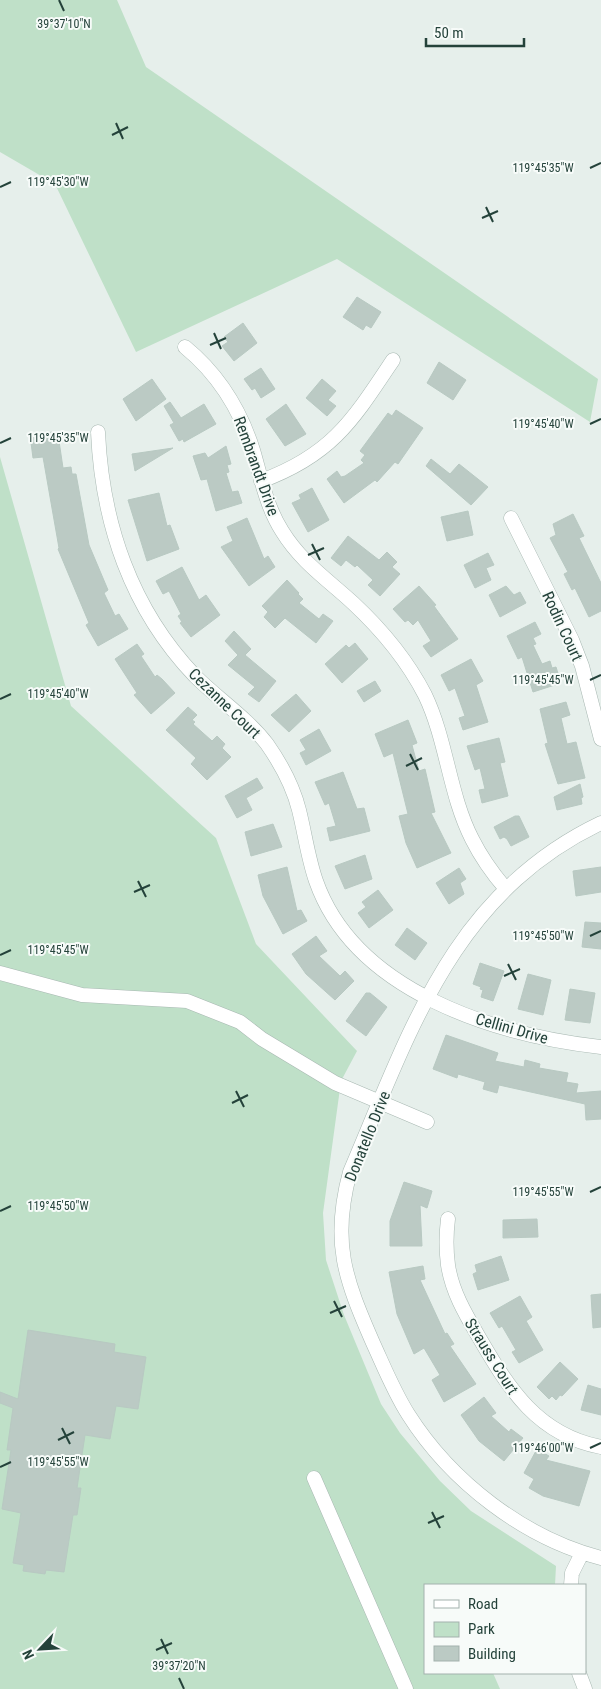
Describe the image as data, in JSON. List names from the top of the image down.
{
  "streets": {
    "street": [
      "Rembrandt Drive",
      "Rodin Court",
      "Cezanne Court",
      "Cellini Drive",
      "Donatello Drive",
      "Strauss Court"
    ]
  },
  "crossings": [
    ["Rembrandt Drive", "Donatello Drive"],
    ["Cezanne Court", "Cellini Drive"],
    ["Cezanne Court", "Donatello Drive"],
    ["Cellini Drive", "Donatello Drive"]
  ],
  "legend": ["Road", "Park", "Building"],
  "scale_bar": "50 m",
  "north": "bottom left",
  "coordinates": [
    "39°37'10\"N",
    "119°45'35\"W",
    "119°45'30\"W",
    "119°45'40\"W",
    "119°45'45\"W",
    "119°45'50\"W",
    "119°45'55\"W",
    "119°46'00\"W",
    "39°37'20\"N"
  ]
}
